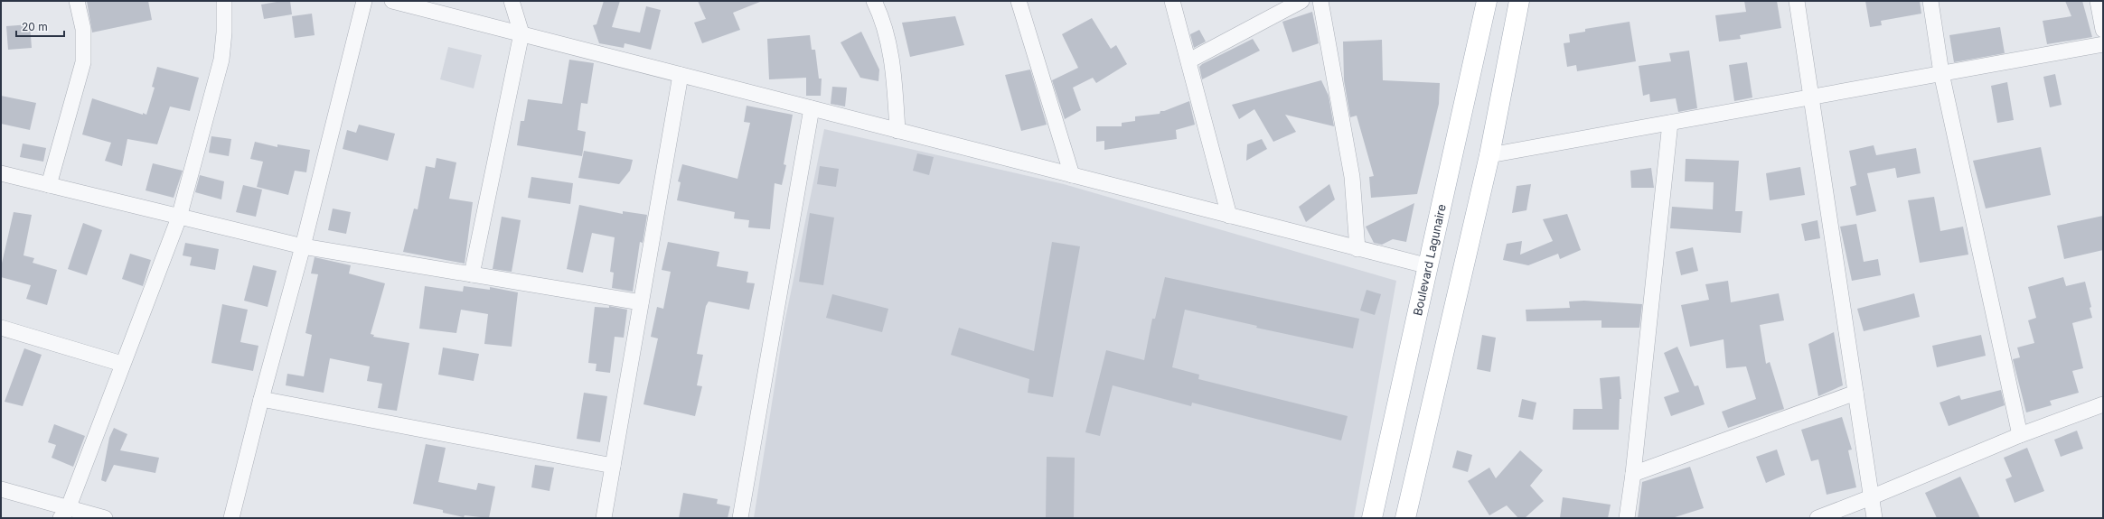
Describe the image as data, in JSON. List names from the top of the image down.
{
  "streets": {
    "main road": ["Boulevard Lagunaire"]
  },
  "scale_bar": "20 m"
}
